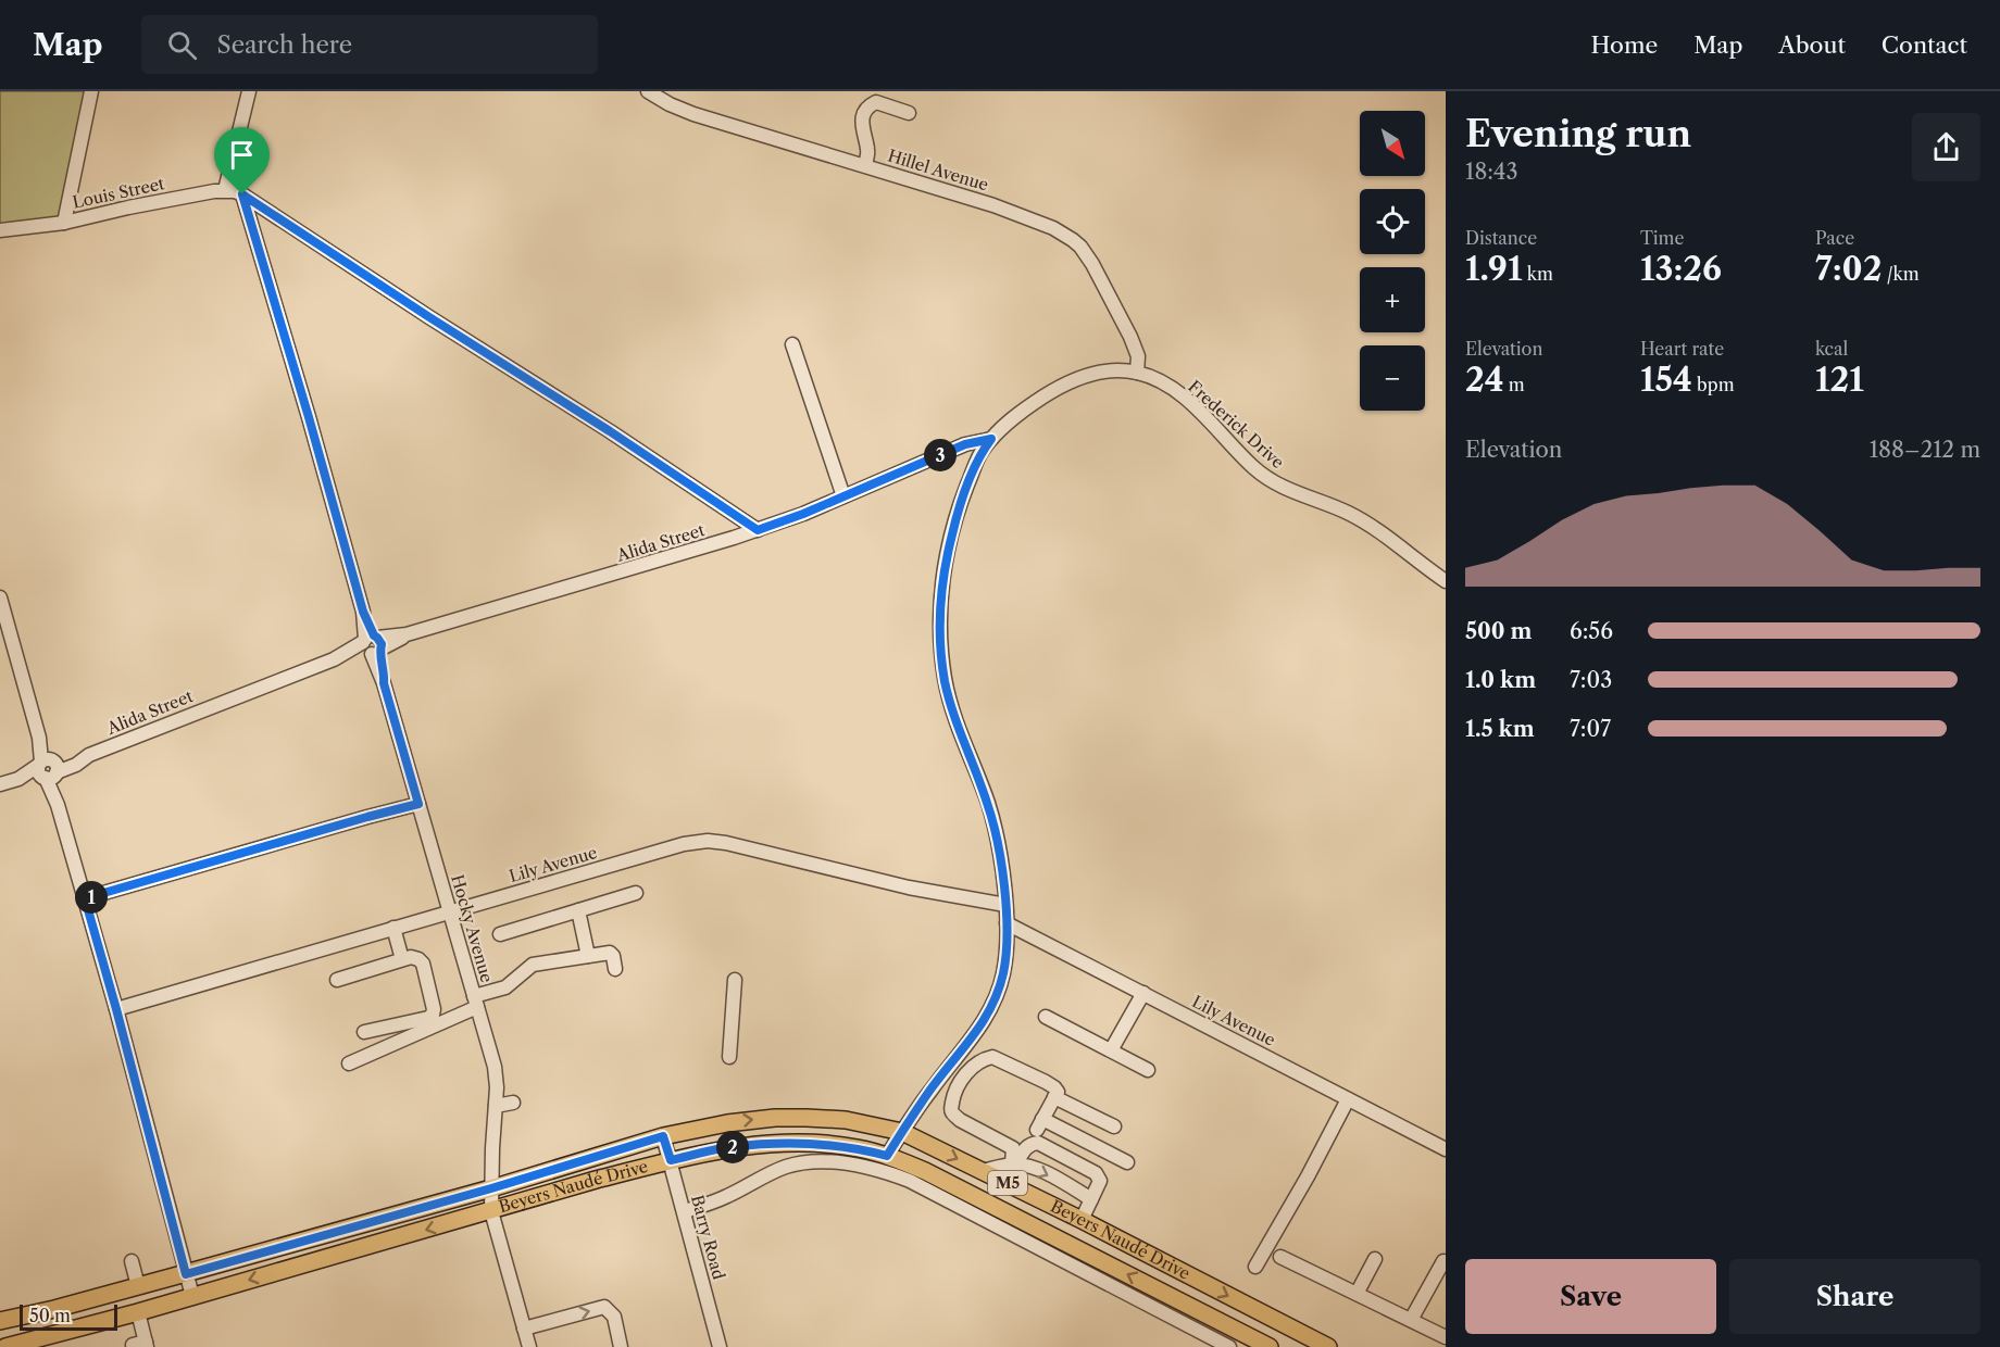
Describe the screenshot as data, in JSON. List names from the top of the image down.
{
  "streets": {
    "main road": ["M5", "Beyers Naudé Drive"],
    "street": [
      "Hillel Avenue",
      "Louis Street",
      "Frederick Drive",
      "Alida Street",
      "Lily Avenue",
      "Hocky Avenue",
      "Barry Road"
    ]
  },
  "crossings": [
    ["Hillel Avenue", "Frederick Drive"],
    ["Louis Street", "Hocky Avenue"],
    ["Frederick Drive", "Alida Street"],
    ["Frederick Drive", "Lily Avenue"],
    ["Frederick Drive", "Beyers Naudé Drive"],
    ["Alida Street", "Hocky Avenue"],
    ["Lily Avenue", "Hocky Avenue"],
    ["Hocky Avenue", "Beyers Naudé Drive"],
    ["Beyers Naudé Drive", "Barry Road"]
  ],
  "scale_bar": "50 m",
  "north": "bottom right",
  "page": {
    "header": "Map",
    "search": "Search here",
    "nav": [
      "Home",
      "Map",
      "About",
      "Contact"
    ],
    "heading": ["Evening run", "18:43"],
    "map_buttons": ["+", "−"],
    "stats": [
      ["Distance", "1.91 km"],
      ["Time", "13:26"],
      ["Pace", "7:02 /km"],
      ["Elevation", "24 m"],
      ["Heart rate", "154 bpm"],
      ["kcal", "121"]
    ],
    "chart": ["Elevation", "188–212 m"],
    "pins": ["3", "1", "2"],
    "list": [
      {
        "name": "500 m",
        "note": "6:56"
      },
      {
        "name": "1.0 km",
        "note": "7:03"
      },
      {
        "name": "1.5 km",
        "note": "7:07"
      }
    ],
    "buttons": ["Save", "Share"],
    "scale": "50 m"
  }
}
